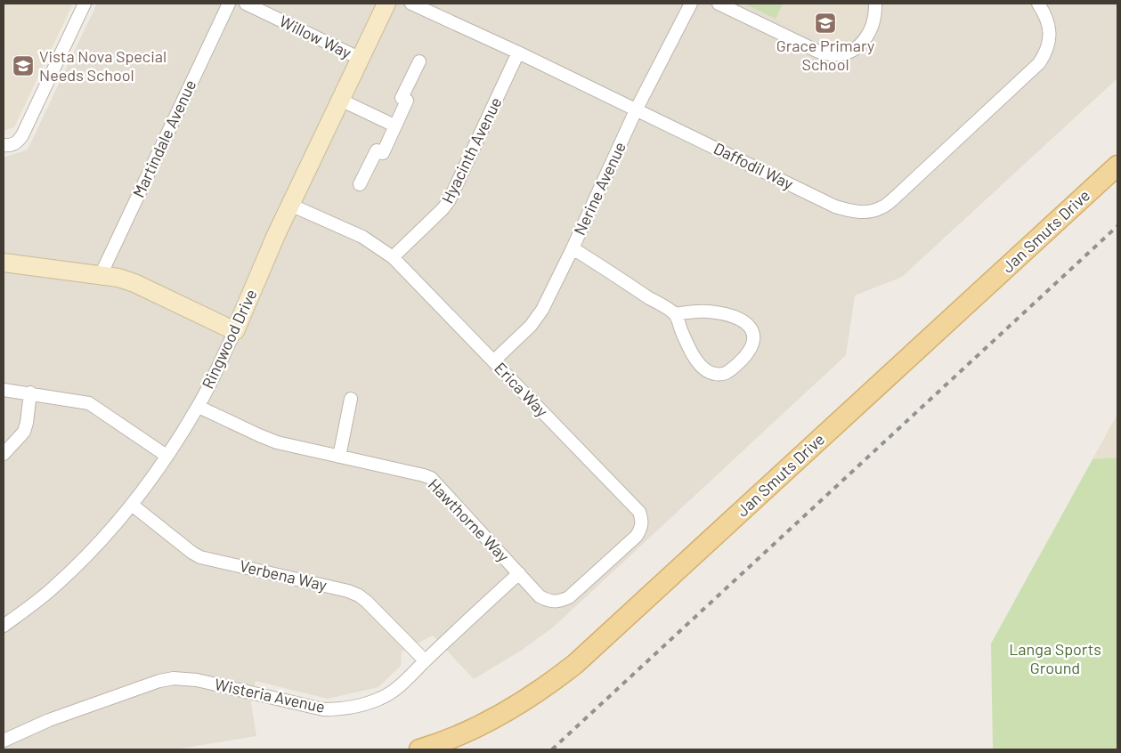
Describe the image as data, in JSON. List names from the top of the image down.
{
  "streets": {
    "main road": ["Jan Smuts Drive"],
    "street": [
      "Willow Way",
      "Martindale Avenue",
      "Hyacinth Avenue",
      "Daffodil Way",
      "Nerine Avenue",
      "Ringwood Drive",
      "Erica Way",
      "Hawthorne Way",
      "Verbena Way",
      "Wisteria Avenue"
    ]
  },
  "crossings": [
    ["Willow Way", "Ringwood Drive"],
    ["Hyacinth Avenue", "Daffodil Way"],
    ["Hyacinth Avenue", "Erica Way"],
    ["Daffodil Way", "Nerine Avenue"],
    ["Nerine Avenue", "Erica Way"],
    ["Ringwood Drive", "Erica Way"],
    ["Ringwood Drive", "Hawthorne Way"],
    ["Ringwood Drive", "Verbena Way"],
    ["Erica Way", "Hawthorne Way"],
    ["Hawthorne Way", "Wisteria Avenue"],
    ["Verbena Way", "Wisteria Avenue"]
  ],
  "parks": ["Langa Sports Ground"],
  "places": {
    "school or university": ["Grace Primary School", "Vista Nova Special Needs School"]
  }
}
